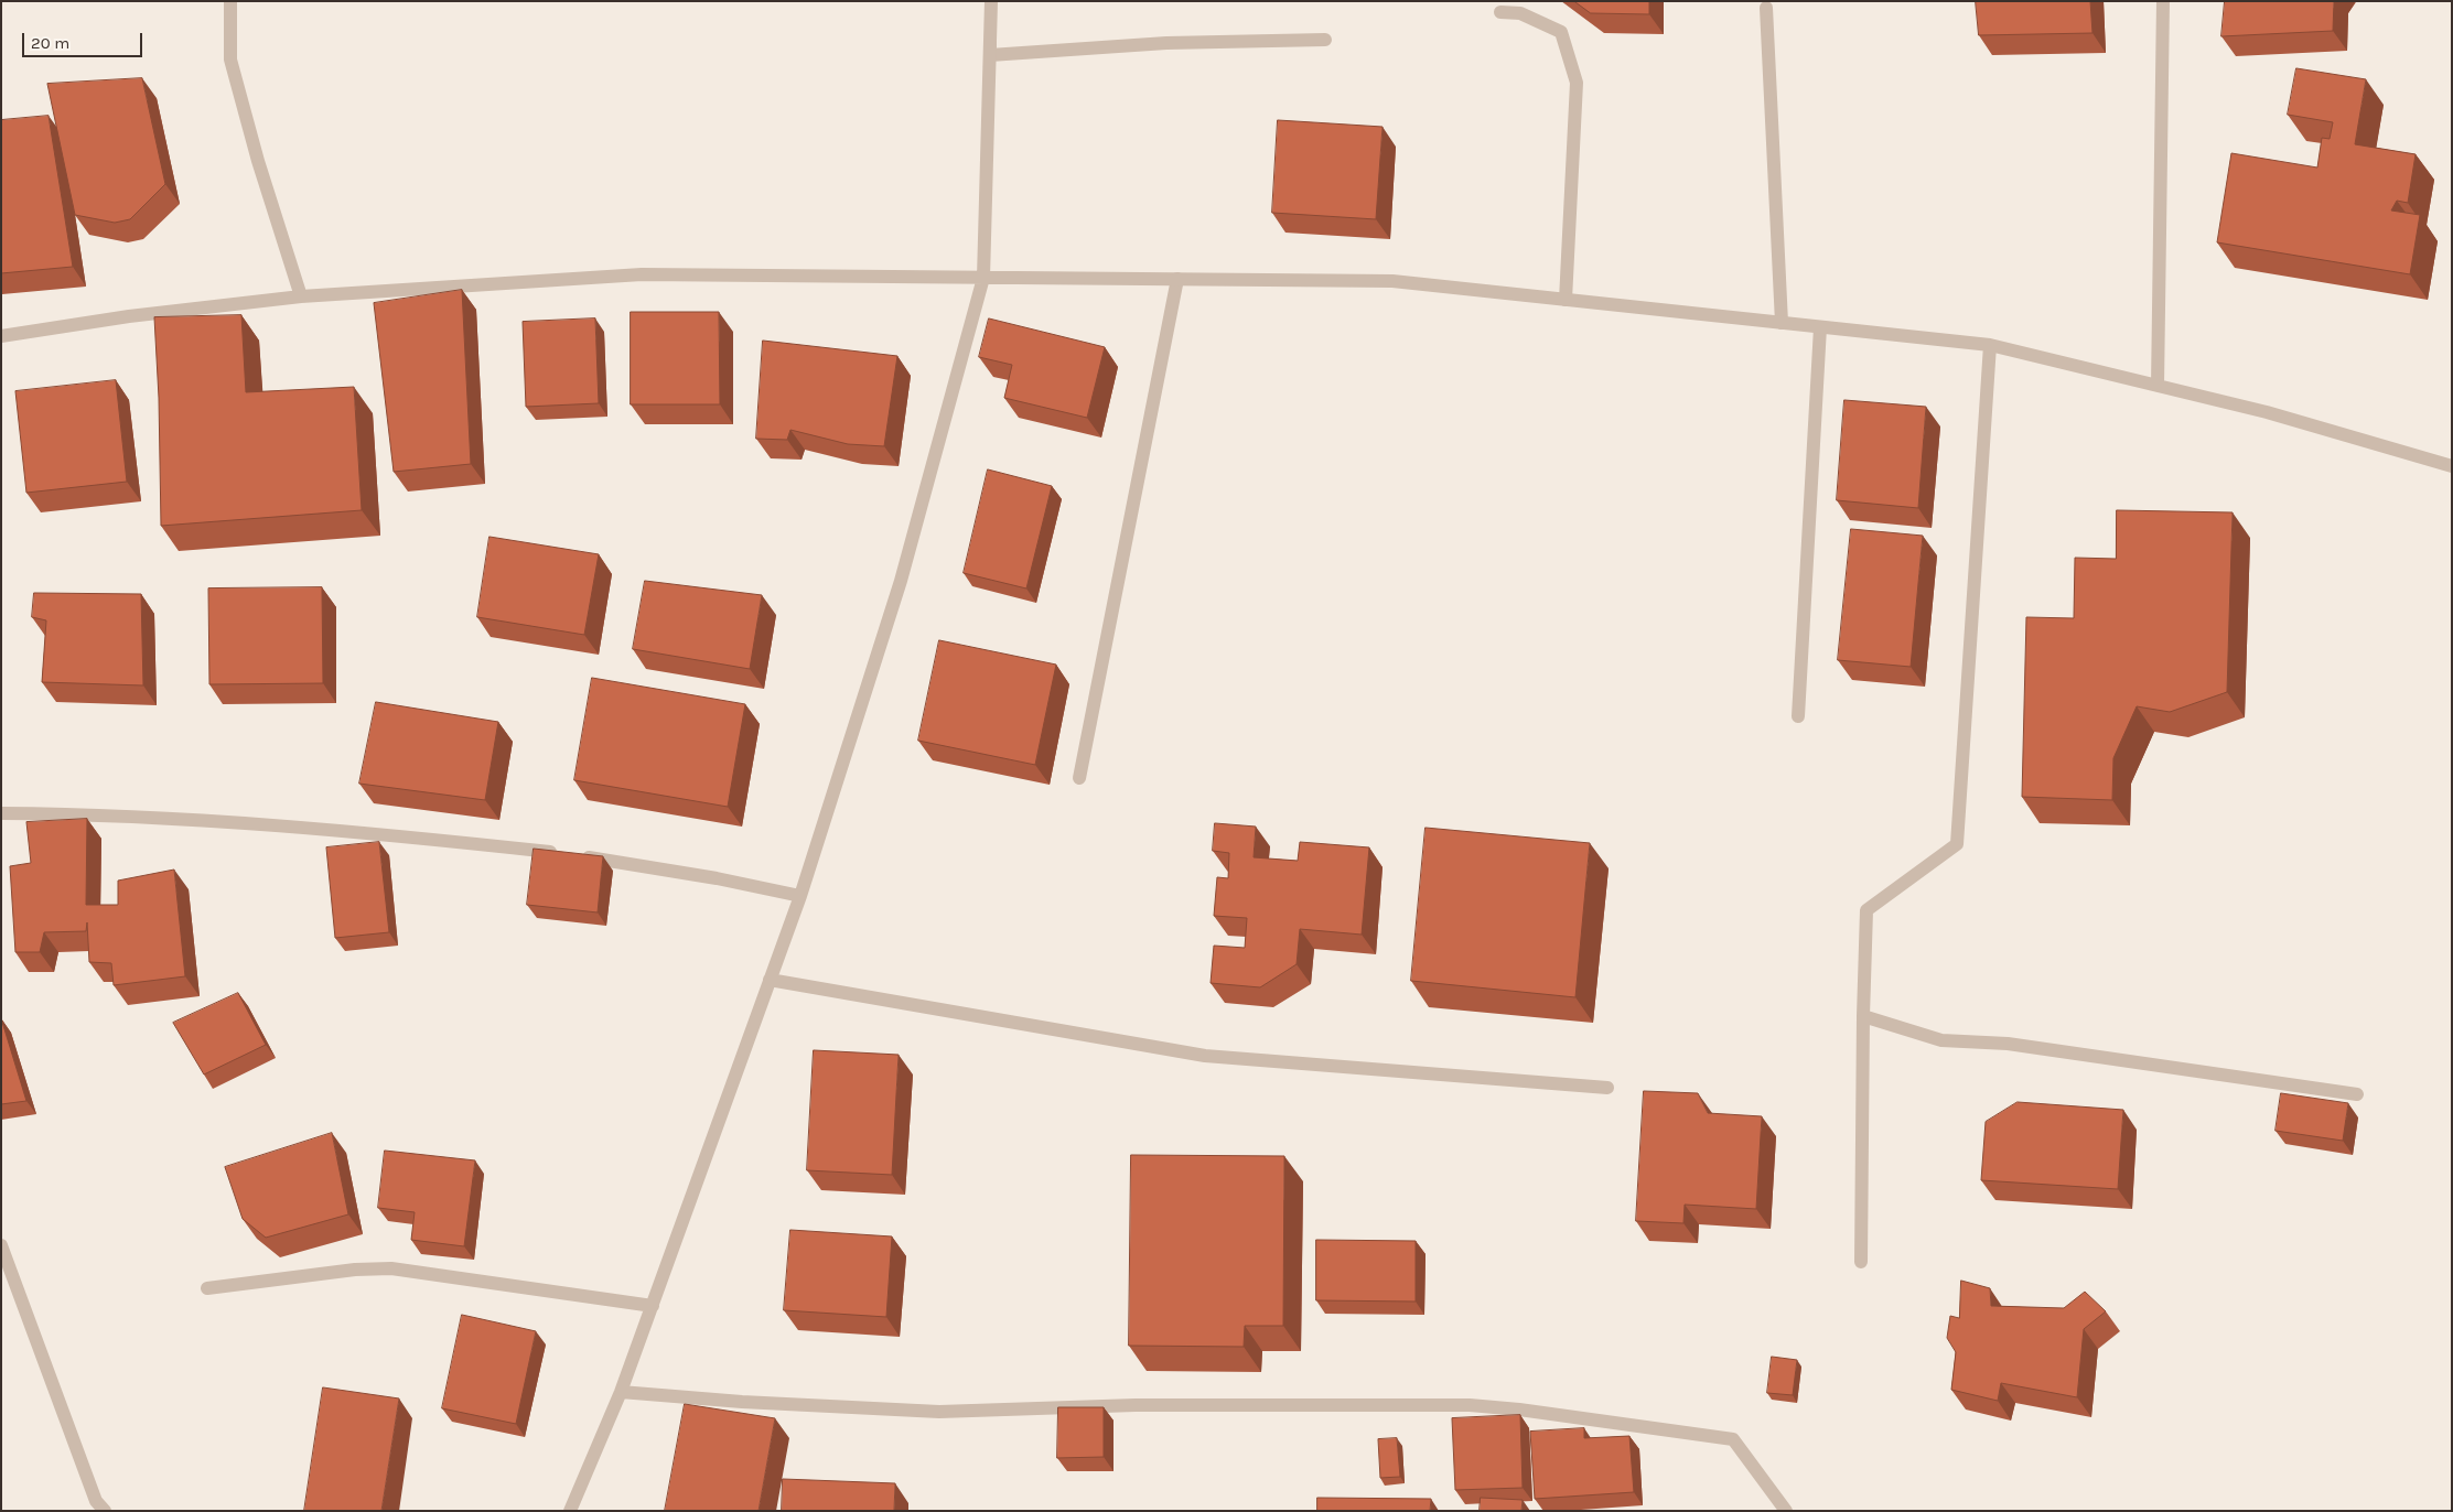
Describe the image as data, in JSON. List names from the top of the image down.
{
  "scale_bar": "20 m"
}
